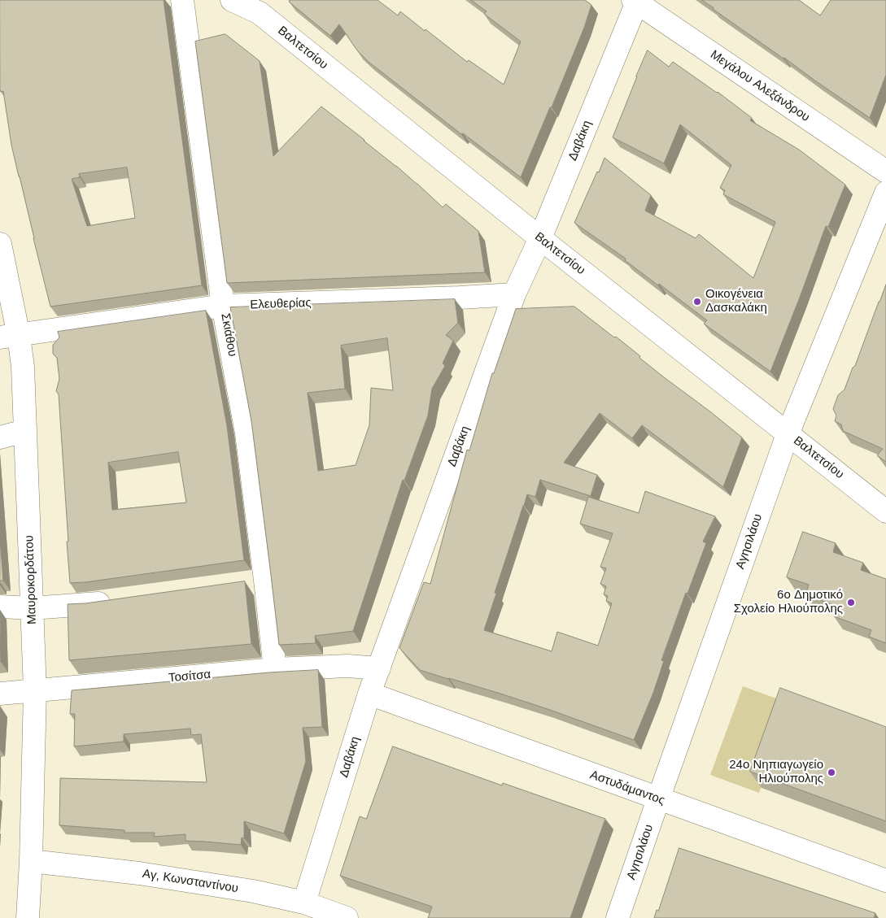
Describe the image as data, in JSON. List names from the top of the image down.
{
  "streets": {
    "street": [
      "Βαλτετσίου",
      "Μεγάλου Αλεξάνδρου",
      "Δαβάκη",
      "Ελευθερίας",
      "Σκιάθου",
      "Αγησιλάου",
      "Μαυροκορδάτου",
      "Τοσίτσα",
      "Αστυδάμαντος",
      "Αγ, Κωνσταντίνου"
    ]
  },
  "crossings": [
    ["Βαλτετσίου", "Δαβάκη"],
    ["Βαλτετσίου", "Αγησιλάου"],
    ["Μεγάλου Αλεξάνδρου", "Δαβάκη"],
    ["Δαβάκη", "Ελευθερίας"],
    ["Δαβάκη", "Τοσίτσα"],
    ["Δαβάκη", "Αστυδάμαντος"],
    ["Δαβάκη", "Αγ, Κωνσταντίνου"],
    ["Ελευθερίας", "Σκιάθου"],
    ["Ελευθερίας", "Μαυροκορδάτου"],
    ["Σκιάθου", "Τοσίτσα"],
    ["Αγησιλάου", "Αστυδάμαντος"],
    ["Μαυροκορδάτου", "Τοσίτσα"],
    ["Μαυροκορδάτου", "Αγ, Κωνσταντίνου"]
  ],
  "places": ["Οικογένεια Δασκαλάκη", "6ο Δημοτικό Σχολείο Ηλιούπολης", "24ο Νηπιαγωγείο Ηλιούπολης"]
}
